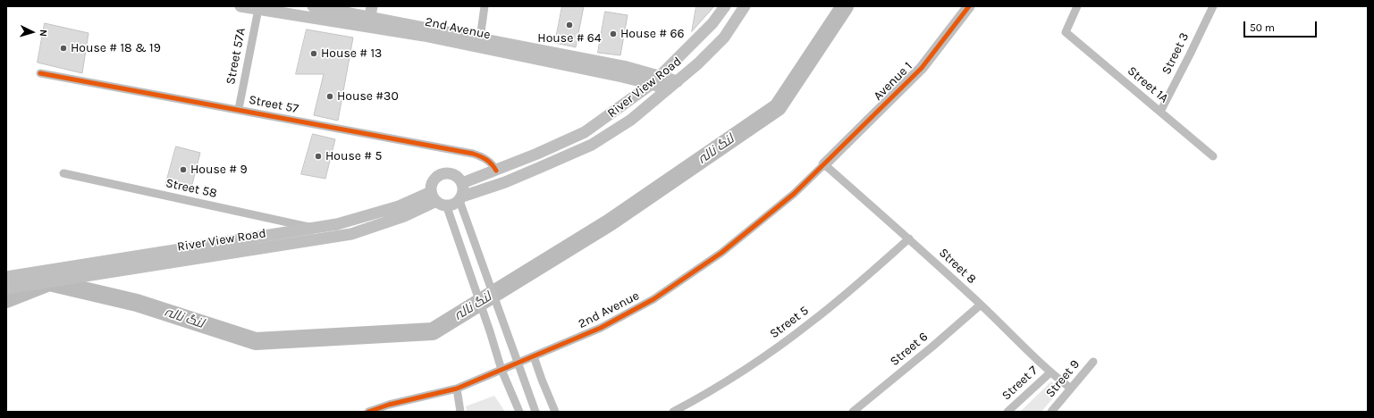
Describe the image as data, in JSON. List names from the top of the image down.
{
  "streets": {
    "street": [
      "2nd Avenue",
      "Street 3",
      "Street 57A",
      "Avenue 1",
      "Street 1A",
      "River View Road",
      "Street 57",
      "Street 58",
      "Street 8",
      "Street 5",
      "Street 6",
      "Street 9",
      "Street 7"
    ]
  },
  "crossings": [
    ["2nd Avenue", "Street 57A"],
    ["2nd Avenue", "Avenue 1"],
    ["2nd Avenue", "River View Road"],
    ["2nd Avenue", "Street 8"],
    ["Street 3", "Street 1A"],
    ["Street 57A", "Street 57"],
    ["Avenue 1", "Street 8"],
    ["River View Road", "Street 57"],
    ["River View Road", "Street 58"],
    ["Street 8", "Street 5"],
    ["Street 8", "Street 6"],
    ["Street 8", "Street 9"],
    ["Street 8", "Street 7"]
  ],
  "water": ["لنگ نالہ"],
  "places": [
    "House # 64",
    "House # 66",
    "House # 18 & 19",
    "House # 13",
    "House #30",
    "House # 5",
    "House # 9"
  ],
  "scale_bar": "50 m",
  "north": "right"
}
